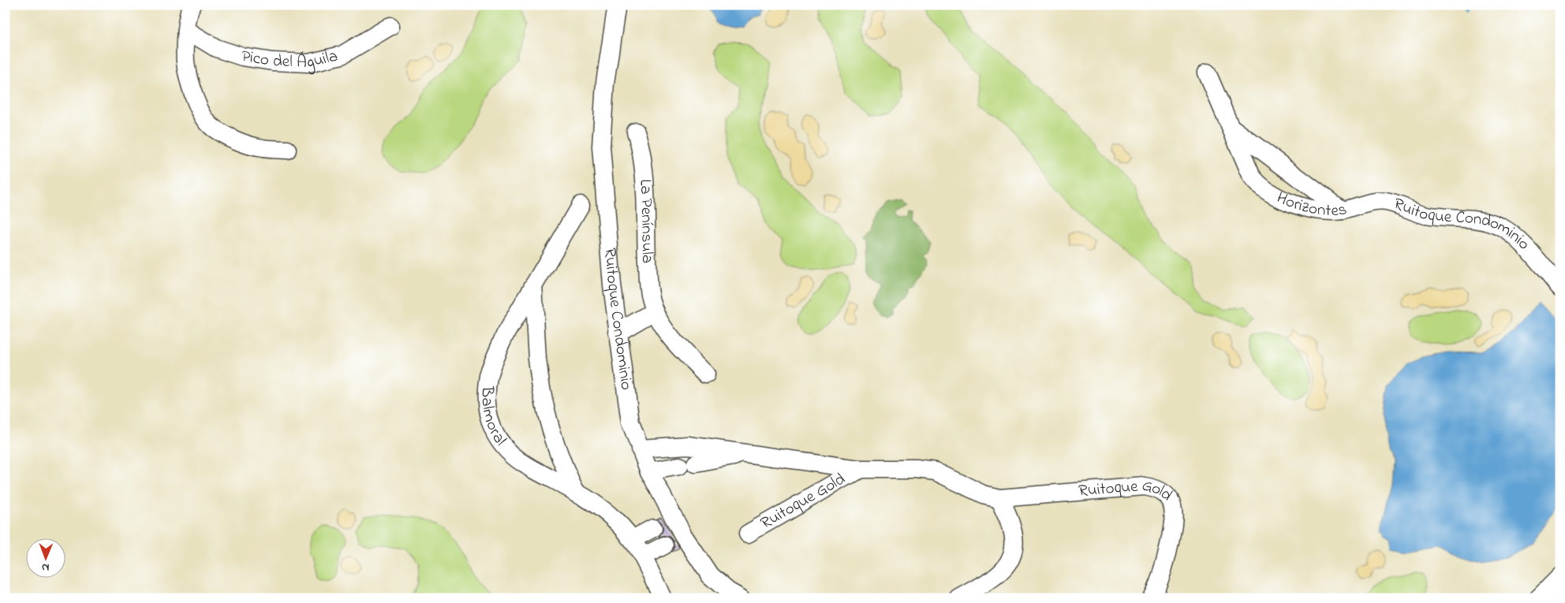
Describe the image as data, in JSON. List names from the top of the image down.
{
  "streets": {
    "street": [
      "Pico del Águila",
      "Horizontes",
      "La Península",
      "Ruitoque Condominio",
      "Balmoral",
      "Ruitoque Gold"
    ]
  },
  "crossings": [
    ["Horizontes", "Ruitoque Condominio"],
    ["Ruitoque Condominio", "Ruitoque Gold"]
  ],
  "north": "bottom"
}
